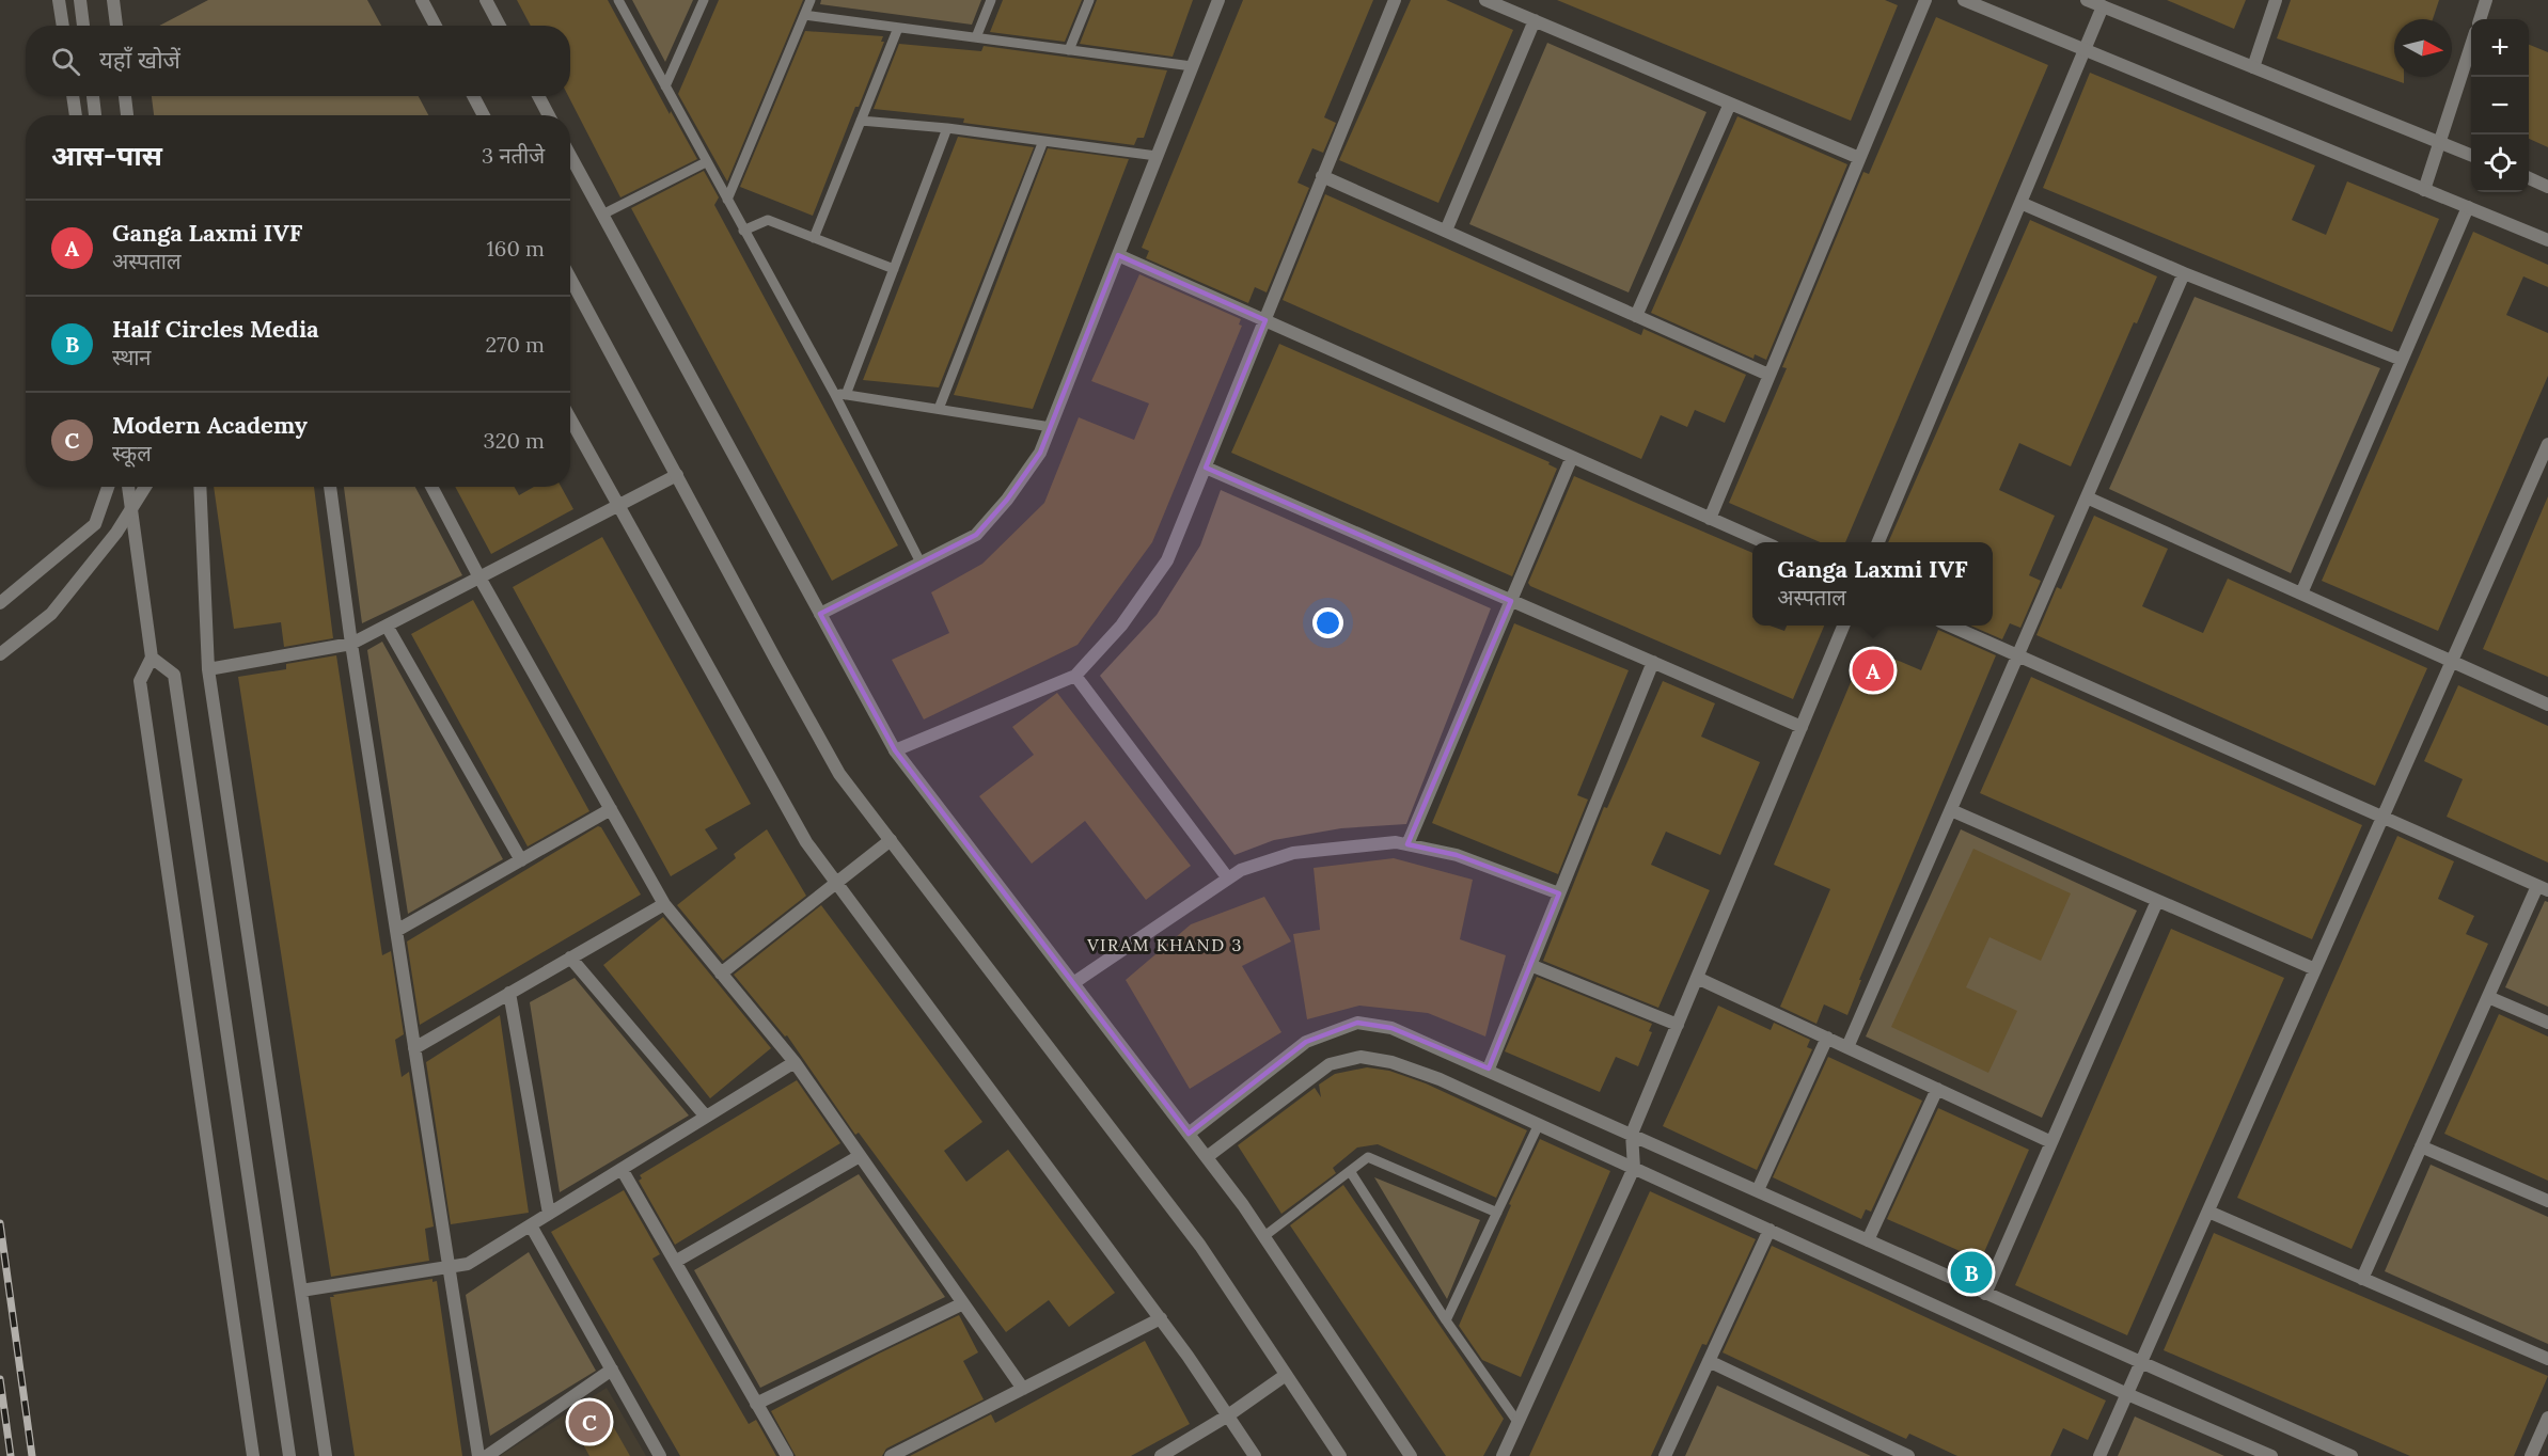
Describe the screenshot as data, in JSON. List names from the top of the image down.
{
  "districts": ["VIRAM KHAND 3"],
  "north": "right",
  "page": {
    "map_buttons": ["+", "−"],
    "search": "यहाँ खोजें",
    "heading": ["आस-पास", "3 नतीजे"],
    "list": [
      {
        "mark": "A",
        "name": "Ganga Laxmi IVF",
        "note": "अस्पताल",
        "value": "160 m"
      },
      {
        "mark": "B",
        "name": "Half Circles Media",
        "note": "स्थान",
        "value": "270 m"
      },
      {
        "mark": "C",
        "name": "Modern Academy",
        "note": "स्कूल",
        "value": "320 m"
      }
    ],
    "popup": ["Ganga Laxmi IVF", "अस्पताल"],
    "pins": ["A", "B", "C"]
  }
}
